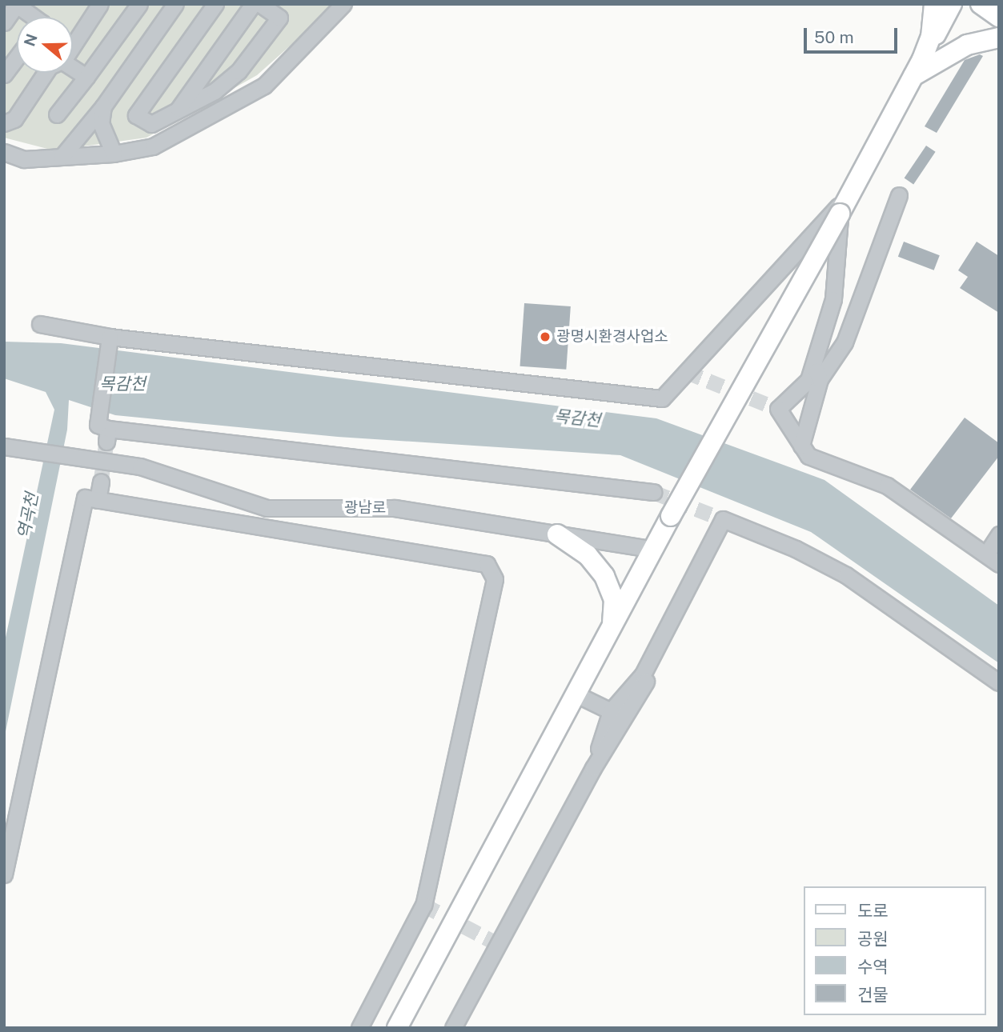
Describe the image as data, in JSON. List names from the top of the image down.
{
  "streets": {
    "street": ["광남로"]
  },
  "water": ["목감천", "역곡천"],
  "places": ["광명시환경사업소"],
  "legend": [
    "도로",
    "공원",
    "수역",
    "건물"
  ],
  "scale_bar": "50 m",
  "north": "left"
}
